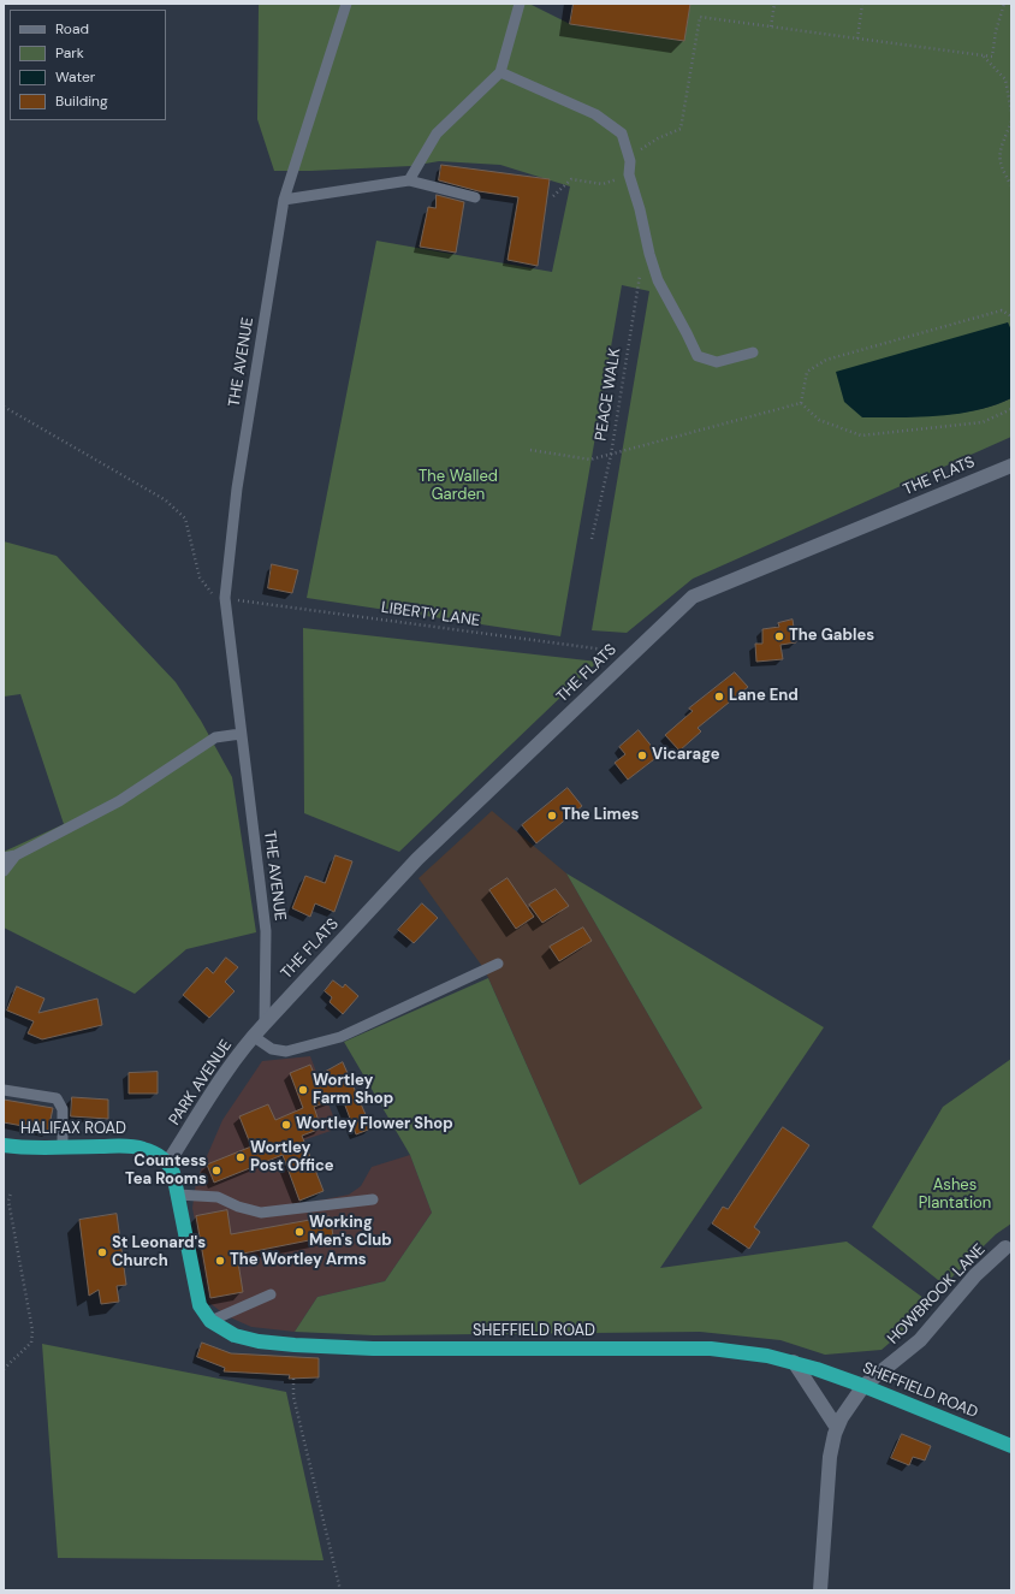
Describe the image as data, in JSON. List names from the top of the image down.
{
  "streets": {
    "highway": ["HALIFAX ROAD", "SHEFFIELD ROAD"],
    "street": ["THE FLATS", "PARK AVENUE", "HOWBROOK LANE"],
    "lane": ["THE AVENUE"],
    "path": ["PEACE WALK", "LIBERTY LANE"]
  },
  "crossings": [
    ["THE AVENUE", "THE FLATS"],
    ["THE AVENUE", "LIBERTY LANE"],
    ["THE AVENUE", "PARK AVENUE"],
    ["THE FLATS", "LIBERTY LANE"],
    ["THE FLATS", "PARK AVENUE"],
    ["PARK AVENUE", "HALIFAX ROAD"],
    ["PARK AVENUE", "SHEFFIELD ROAD"],
    ["HALIFAX ROAD", "SHEFFIELD ROAD"],
    ["HOWBROOK LANE", "SHEFFIELD ROAD"]
  ],
  "parks": ["The Walled Garden", "Ashes Plantation"],
  "places": [
    "The Gables",
    "Lane End",
    "Vicarage",
    "The Limes",
    "Wortley Farm Shop",
    "Wortley Flower Shop",
    "Wortley Post Office",
    "Countess Tea Rooms",
    "Working Men's Club",
    "St Leonard's Church",
    "The Wortley Arms"
  ],
  "legend": [
    "Road",
    "Park",
    "Water",
    "Building"
  ]
}
